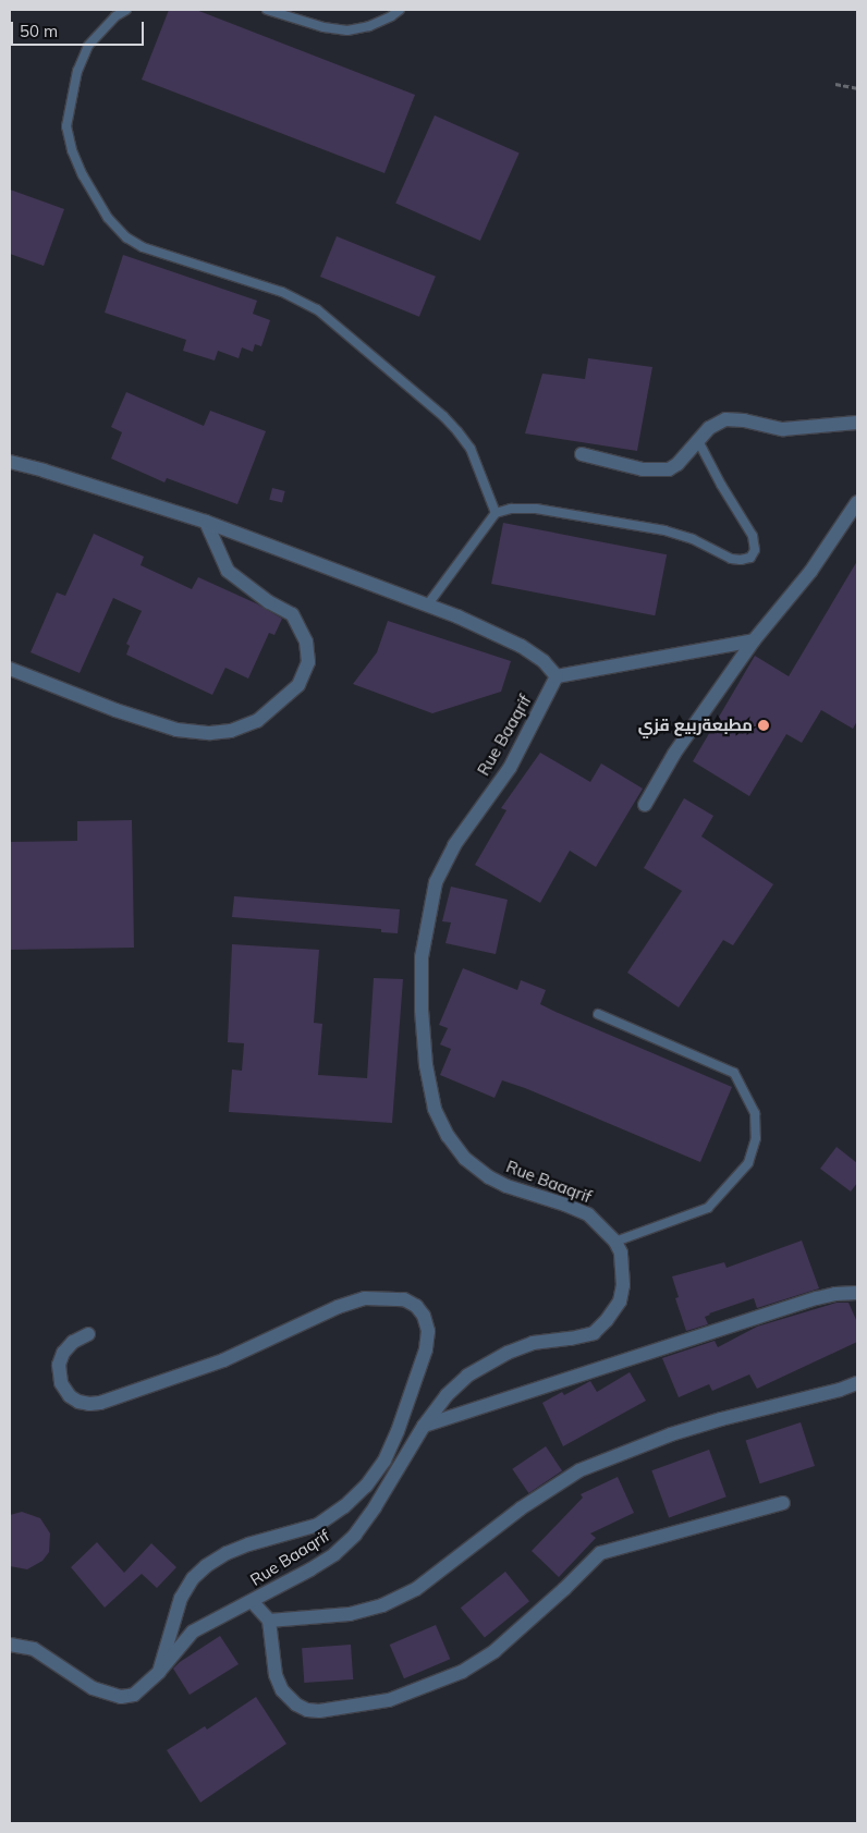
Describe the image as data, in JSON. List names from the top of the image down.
{
  "streets": {
    "street": ["Rue Baaqrif"]
  },
  "places": ["مطبعةربيع قزي"],
  "scale_bar": "50 m"
}
